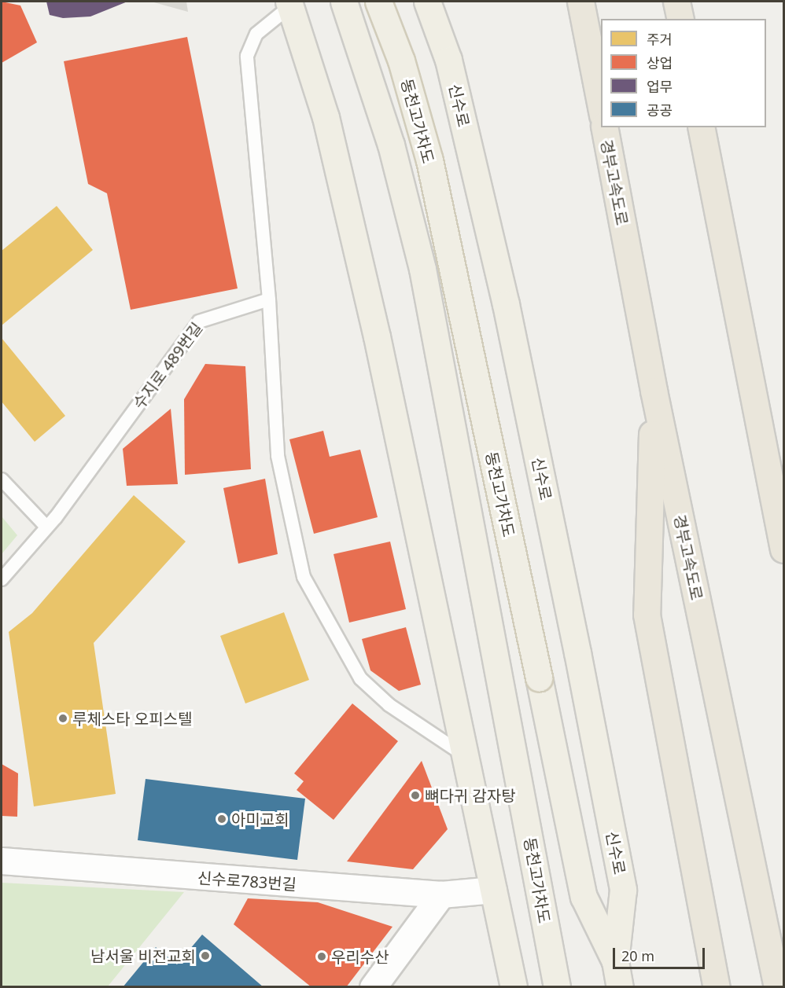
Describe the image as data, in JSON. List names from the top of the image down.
{
  "streets": {
    "highway": ["경부고속도로"],
    "main road": ["신수로", "동천고가차도"],
    "street": ["신수로783번길"],
    "lane": ["수지로 489번길"]
  },
  "crossings": [
    ["신수로", "동천고가차도"]
  ],
  "places": [
    "루체스타 오피스텔",
    "뼈다귀 감자탕",
    "아미교회",
    "남서울 비전교회",
    "우리수산"
  ],
  "legend": [
    "주거",
    "상업",
    "업무",
    "공공"
  ],
  "scale_bar": "20 m"
}
